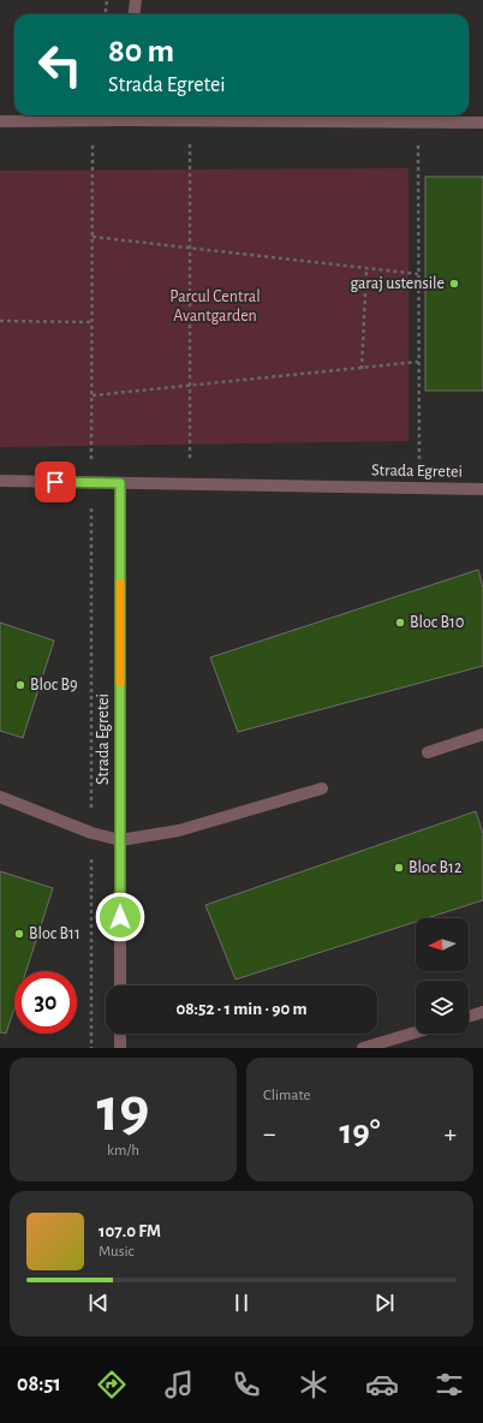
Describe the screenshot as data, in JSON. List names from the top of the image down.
{
  "streets": {
    "street": ["Strada Egretei"]
  },
  "parks": ["Parcul Central Avantgarden"],
  "places": [
    "garaj ustensile",
    "Bloc B10",
    "Bloc B9",
    "Bloc B12",
    "Bloc B11"
  ],
  "north": "left",
  "page": {
    "turn": ["80 m", "Strada Egretei"],
    "limit": "30",
    "trip": "08:52 · 1 min · 90 m",
    "tile": [
      ["19", "km/h"],
      "Climate"
    ],
    "heat": ["−", "19°", "+"],
    "song": ["107.0 FM", "Music"],
    "tabs": "08:51"
  }
}
